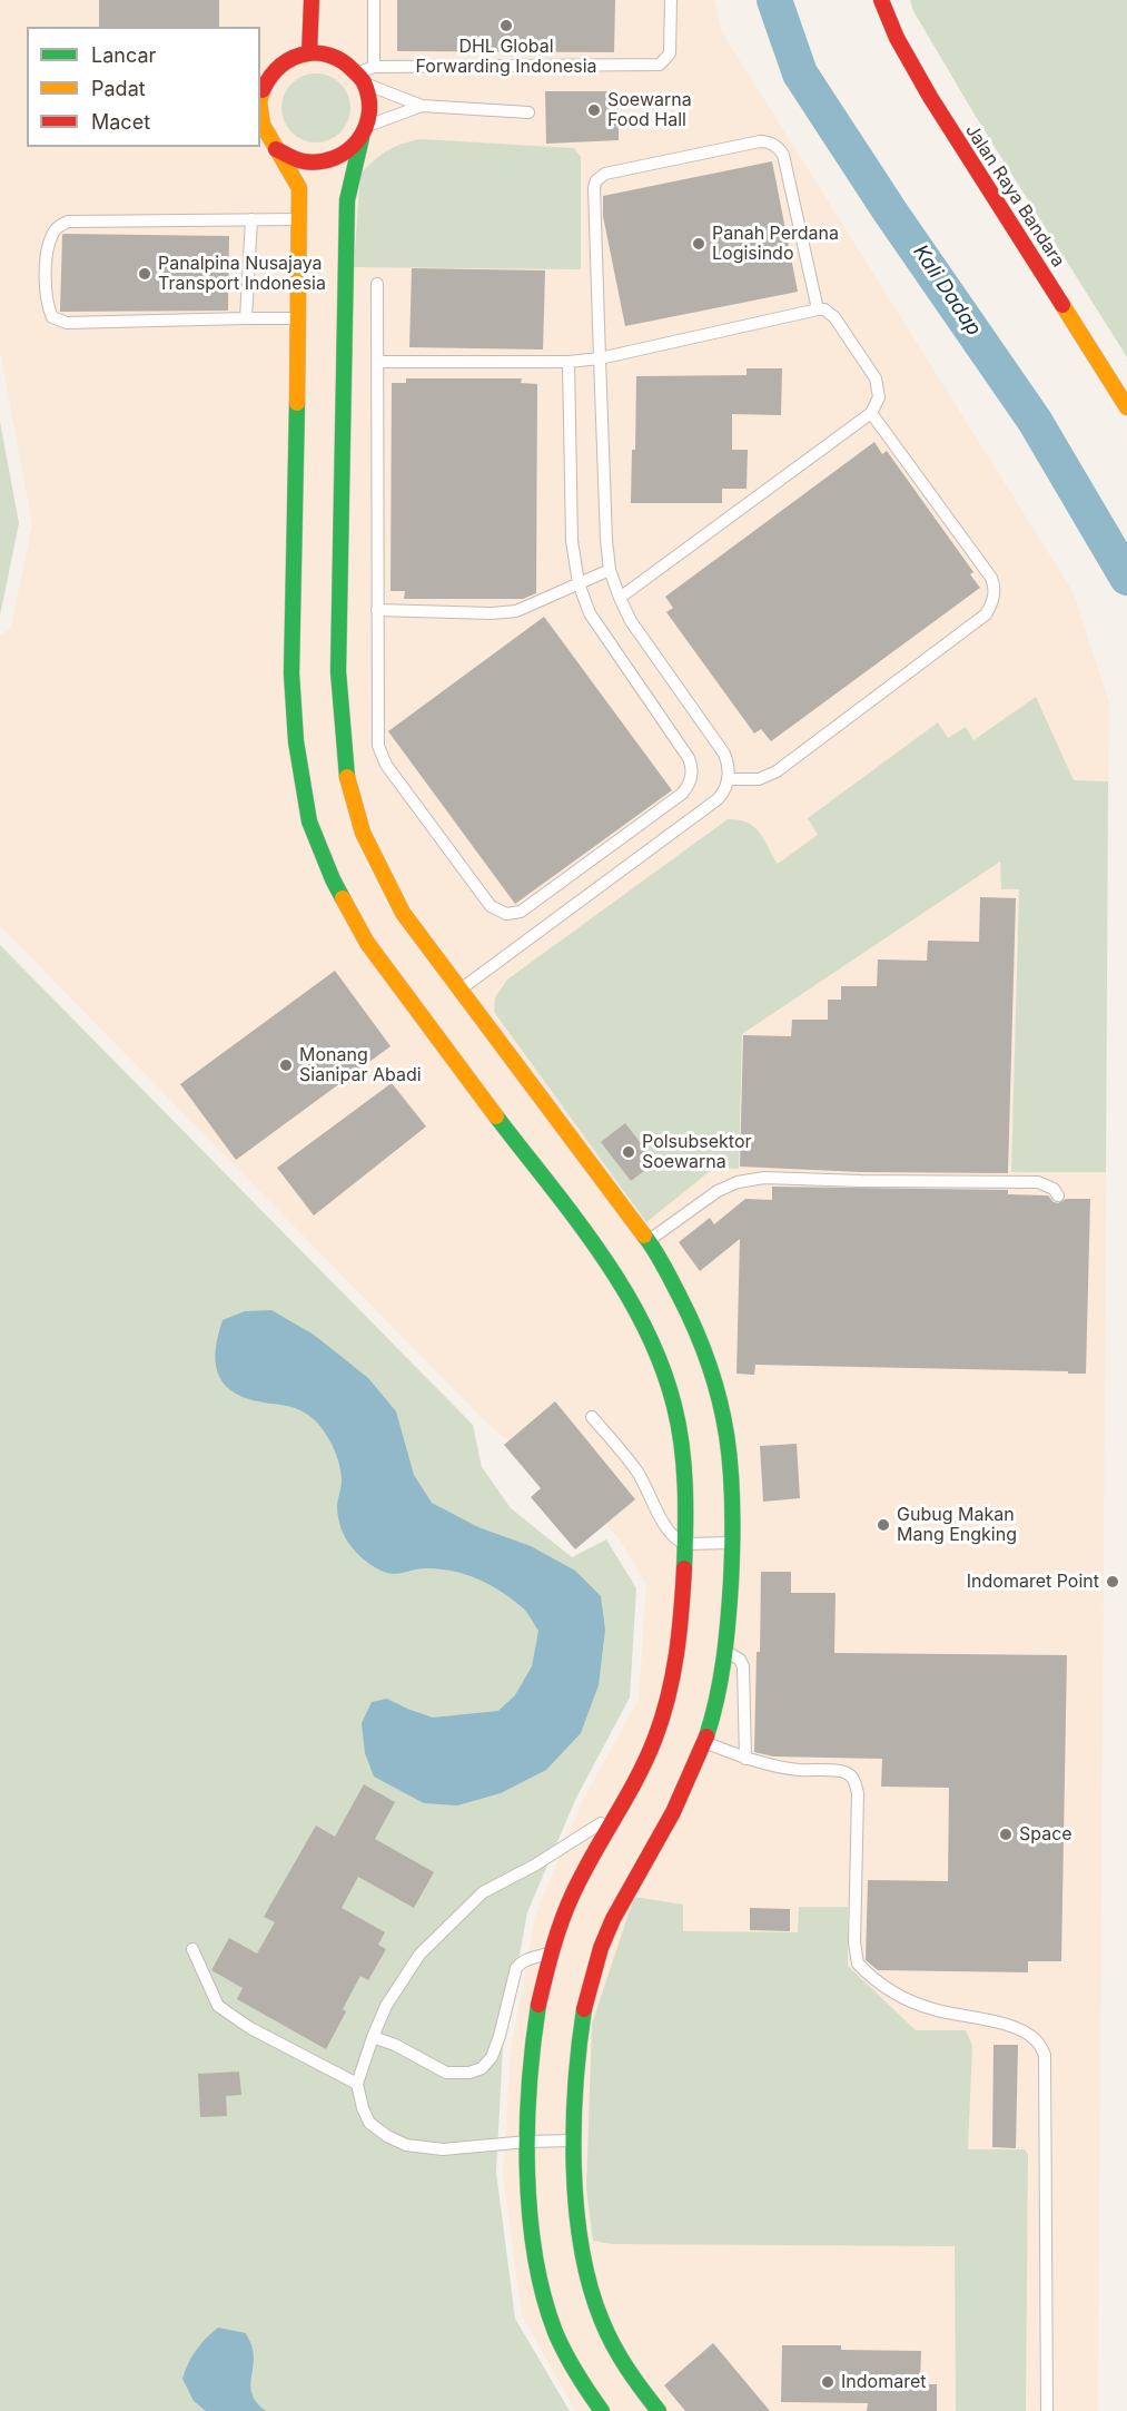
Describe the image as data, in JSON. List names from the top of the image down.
{
  "streets": {
    "street": ["Jalan Raya Bandara"]
  },
  "water": ["Kali Dadap"],
  "places": [
    "DHL Global Forwarding Indonesia",
    "Soewarna Food Hall",
    "Panah Perdana Logisindo",
    "Panalpina Nusajaya Transport Indonesia",
    "Monang Sianipar Abadi",
    "Polsubsektor Soewarna",
    "Gubug Makan Mang Engking",
    "Indomaret Point",
    "Space",
    "Indomaret"
  ],
  "legend": ["Lancar", "Padat", "Macet"]
}
